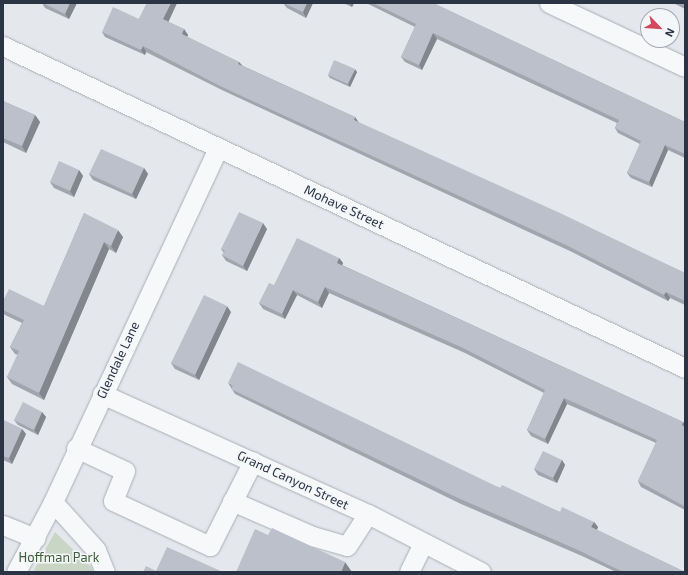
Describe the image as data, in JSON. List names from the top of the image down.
{
  "streets": {
    "street": ["Mohave Street", "Glendale Lane", "Grand Canyon Street"]
  },
  "crossings": [
    ["Mohave Street", "Glendale Lane"],
    ["Glendale Lane", "Grand Canyon Street"]
  ],
  "parks": ["Hoffman Park"],
  "north": "bottom right"
}
